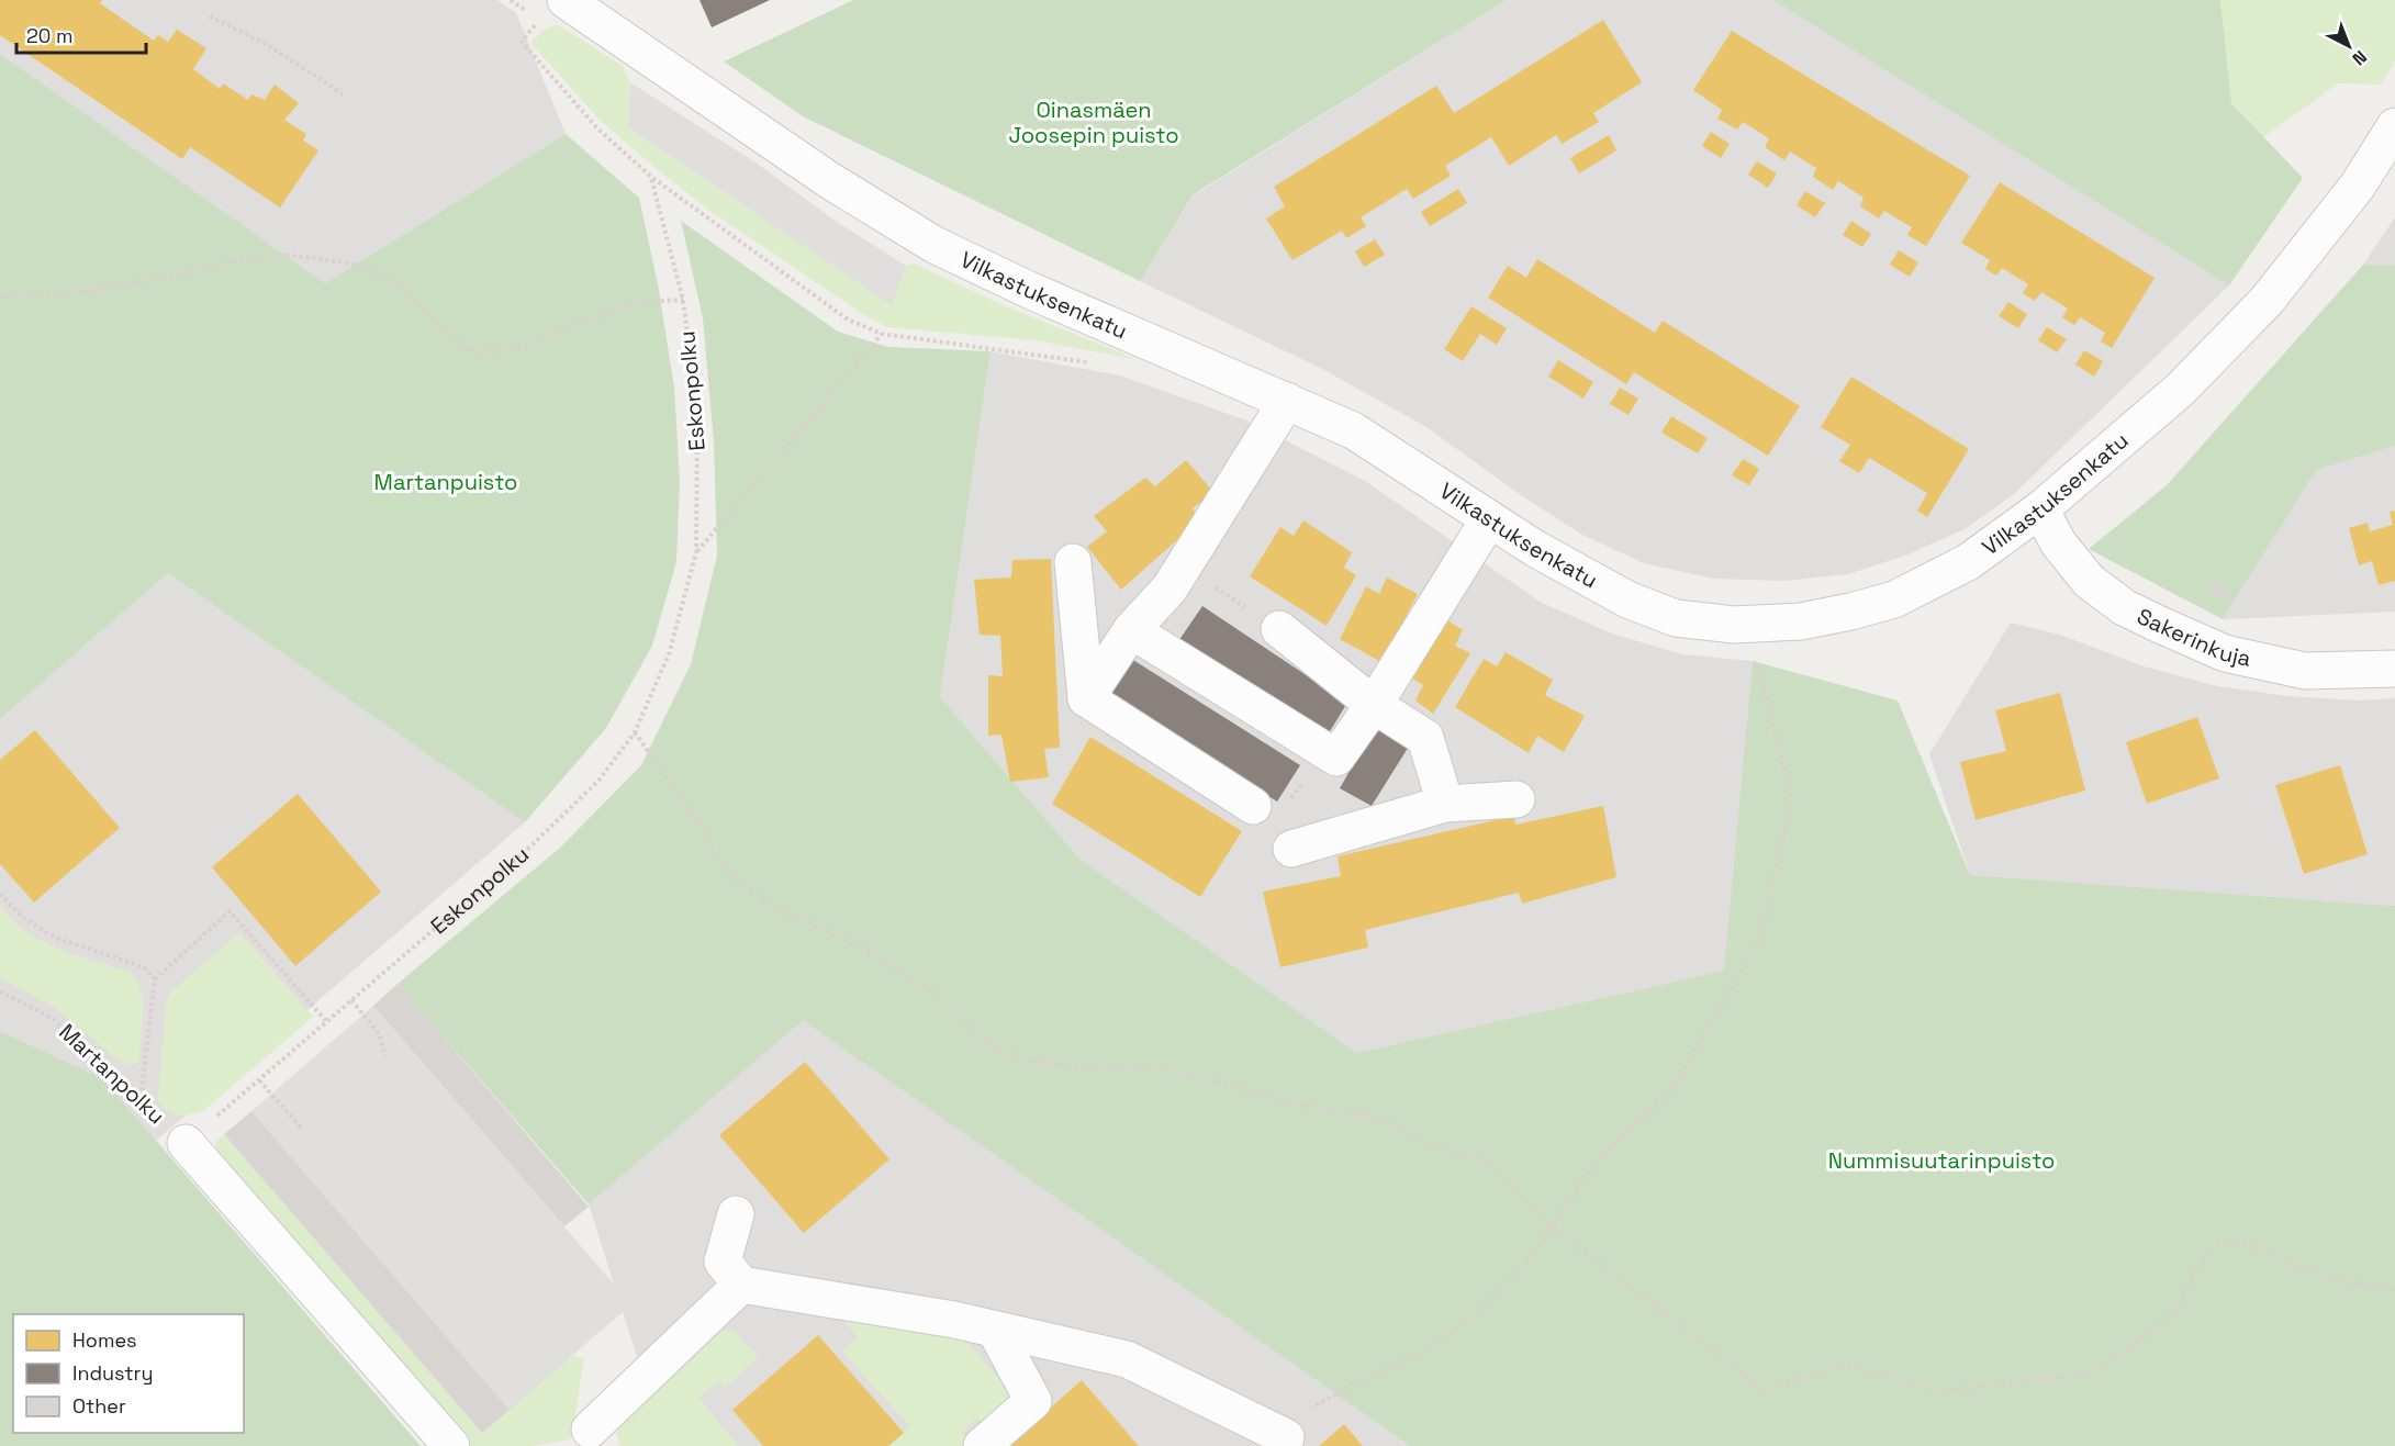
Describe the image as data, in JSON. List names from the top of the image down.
{
  "streets": {
    "street": ["Vilkastuksenkatu", "Sakerinkuja"],
    "path": ["Eskonpolku", "Martanpolku"]
  },
  "crossings": [
    ["Vilkastuksenkatu", "Sakerinkuja"],
    ["Eskonpolku", "Martanpolku"]
  ],
  "parks": ["Oinasmäen Joosepin puisto", "Martanpuisto", "Nummisuutarinpuisto"],
  "legend": ["Homes", "Industry", "Other"],
  "scale_bar": "20 m",
  "north": "bottom right"
}
